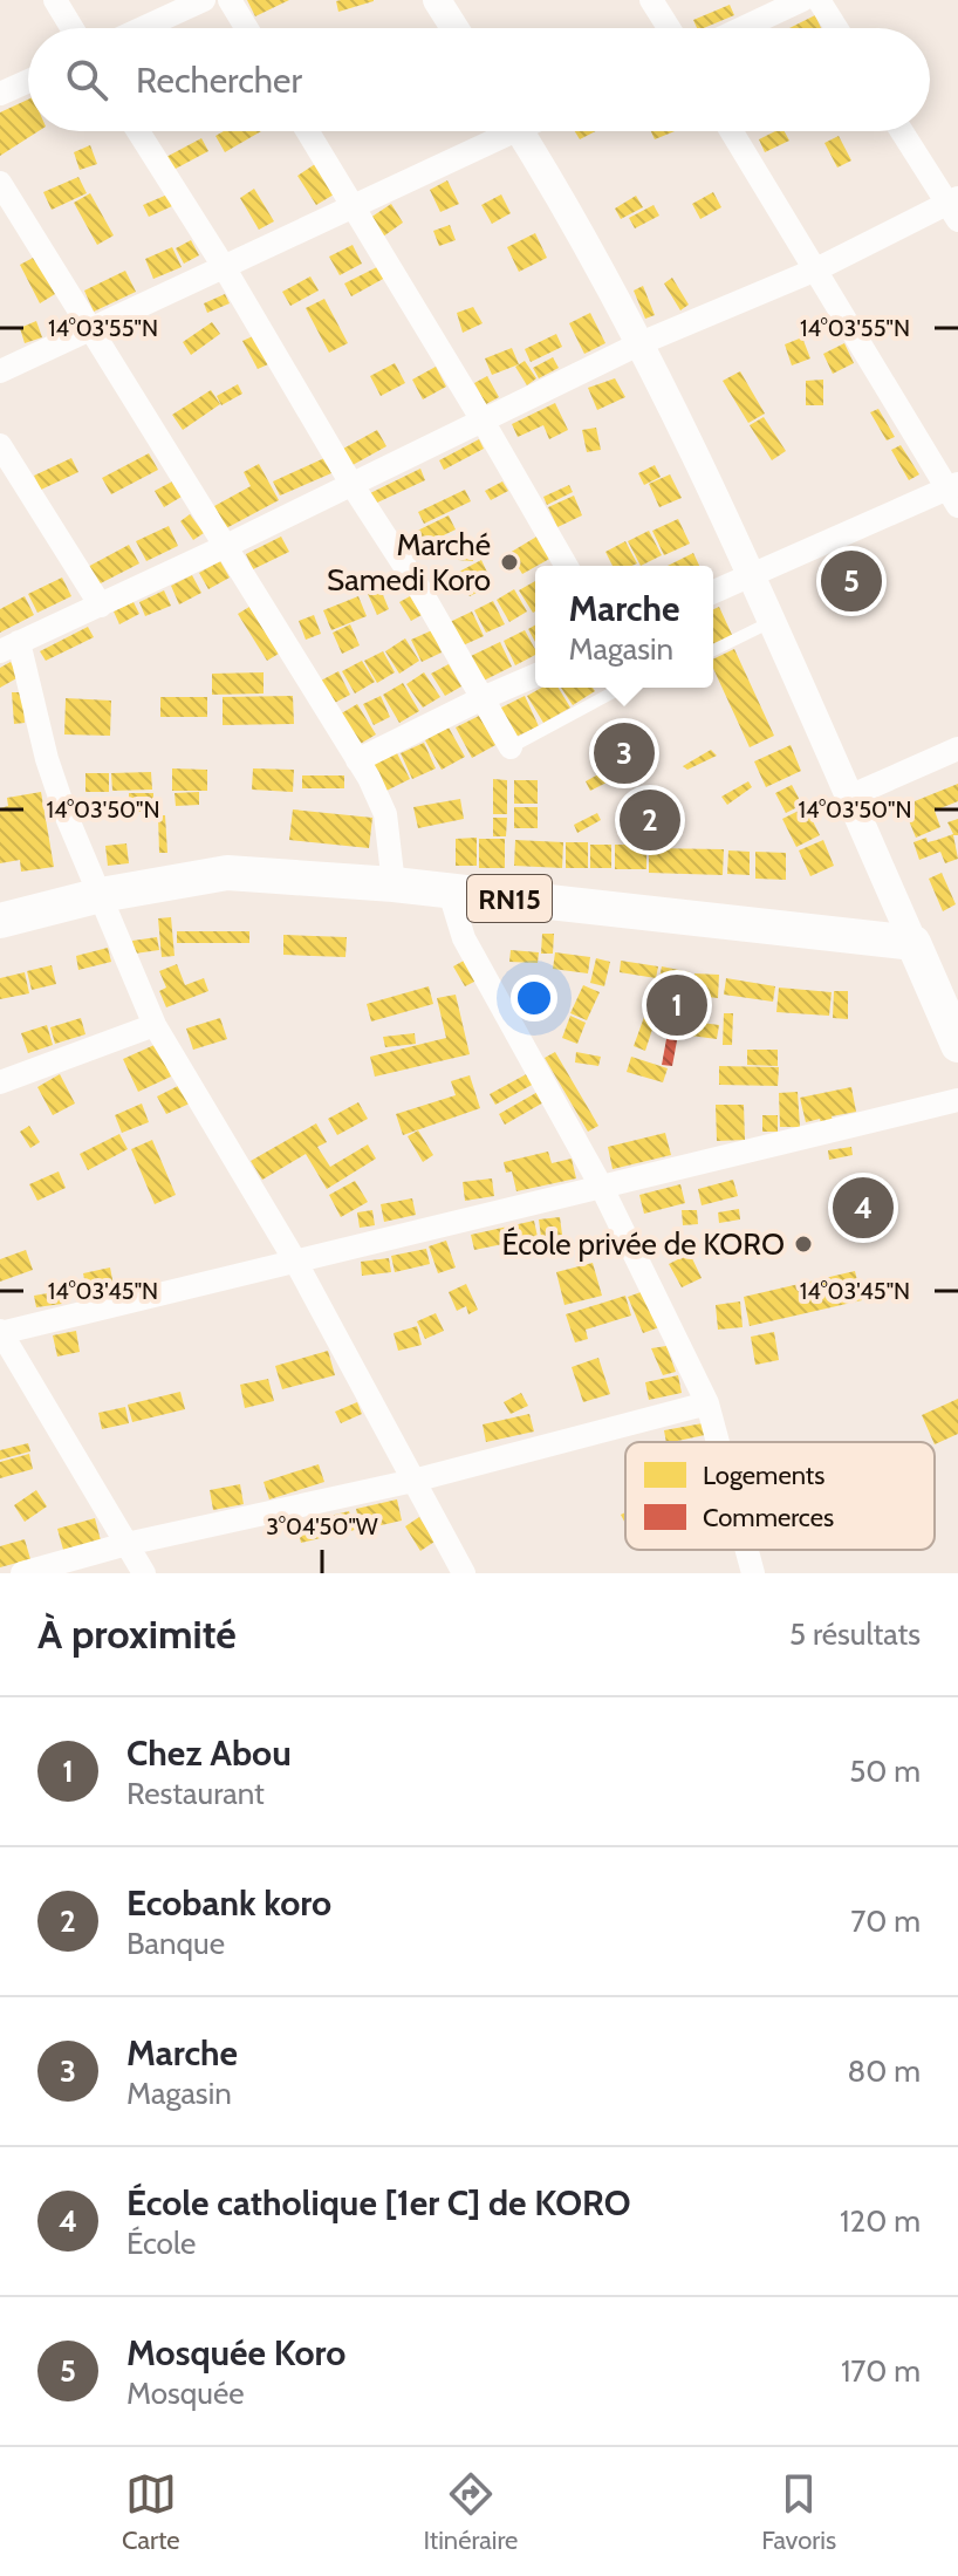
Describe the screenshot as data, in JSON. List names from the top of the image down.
{
  "streets": {
    "main road": ["RN15"]
  },
  "places": ["Marché Samedi Koro", "École privée de KORO"],
  "legend": ["Logements", "Commerces"],
  "page": {
    "search": "Rechercher",
    "pins": [
      "5",
      "3",
      "2",
      "1",
      "4"
    ],
    "popup": ["Marche", "Magasin"],
    "heading": ["À proximité", "5 résultats"],
    "list": [
      {
        "mark": "1",
        "name": "Chez Abou",
        "note": "Restaurant",
        "value": "50 m"
      },
      {
        "mark": "2",
        "name": "Ecobank koro",
        "note": "Banque",
        "value": "70 m"
      },
      {
        "mark": "3",
        "name": "Marche",
        "note": "Magasin",
        "value": "80 m"
      },
      {
        "mark": "4",
        "name": "École catholique [1er C] de KORO",
        "note": "École",
        "value": "120 m"
      },
      {
        "mark": "5",
        "name": "Mosquée Koro",
        "note": "Mosquée",
        "value": "170 m"
      }
    ],
    "nav": ["Carte", "Itinéraire", "Favoris"]
  },
  "coordinates": [
    "14°03'55\"N",
    "14°03'50\"N",
    "14°03'45\"N",
    "3°04'50\"W"
  ]
}
